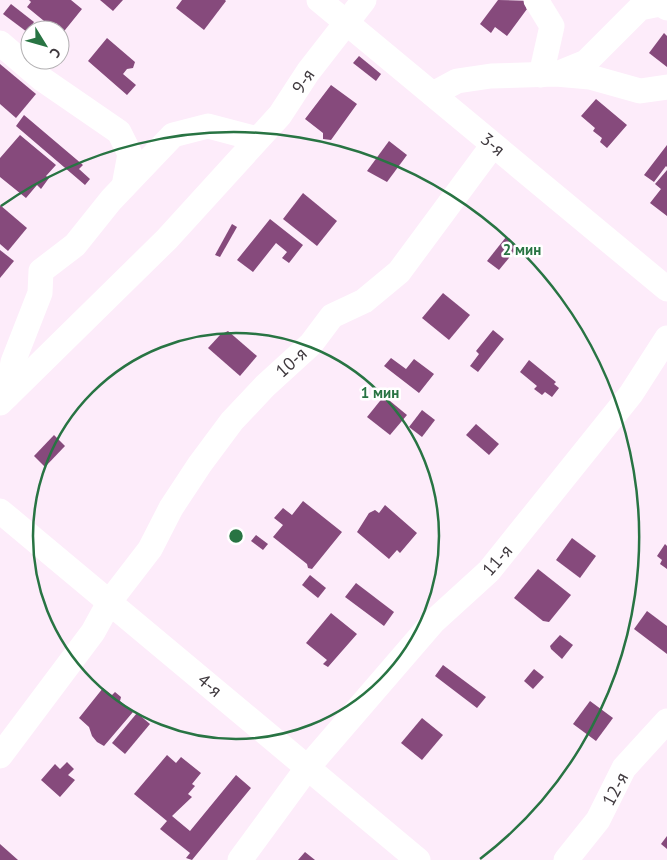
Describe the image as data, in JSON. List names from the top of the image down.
{
  "streets": {
    "street": [
      "9-я",
      "3-я",
      "10-я",
      "11-я",
      "4-я",
      "12-я"
    ]
  },
  "crossings": [
    ["9-я", "3-я"],
    ["3-я", "10-я"],
    ["10-я", "4-я"],
    ["11-я", "4-я"]
  ],
  "north": "bottom right",
  "rings": ["2 мин", "1 мин"]
}
